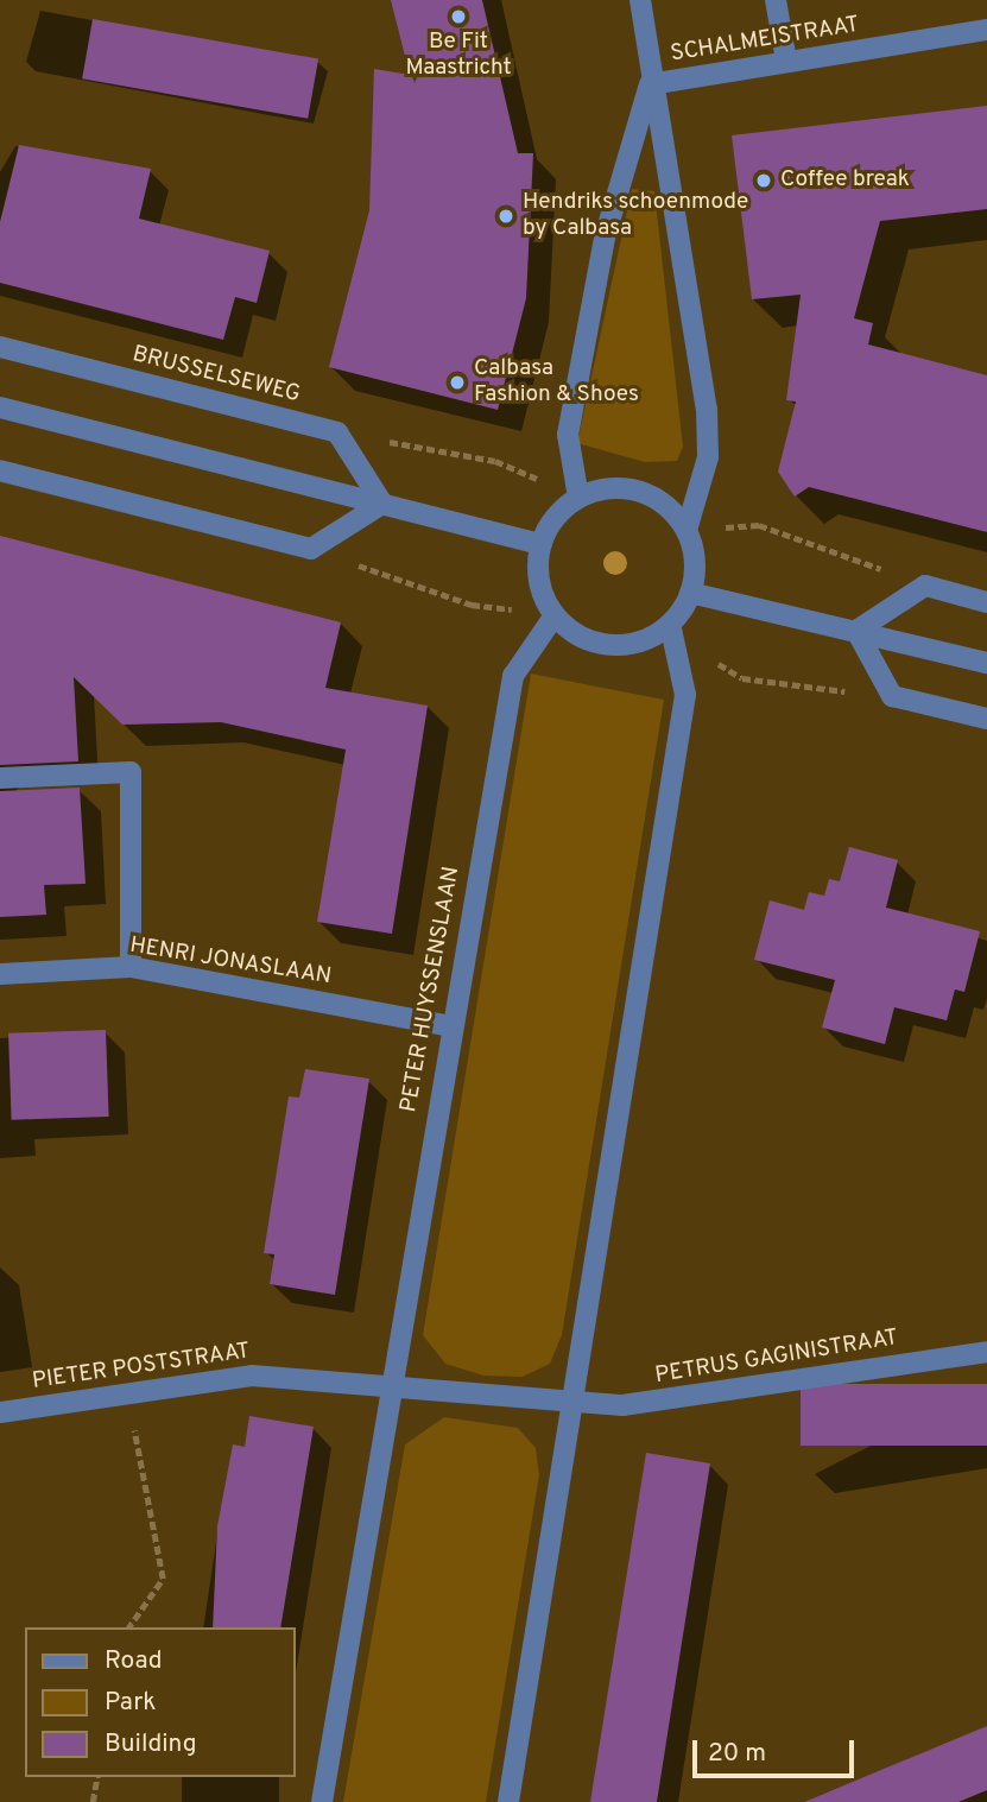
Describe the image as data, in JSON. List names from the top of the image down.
{
  "streets": {
    "street": [
      "SCHALMEISTRAAT",
      "BRUSSELSEWEG",
      "HENRI JONASLAAN",
      "PETER HUYSSENSLAAN",
      "PETRUS GAGINISTRAAT",
      "PIETER POSTSTRAAT"
    ]
  },
  "crossings": [
    ["HENRI JONASLAAN", "PETER HUYSSENSLAAN"],
    ["PETER HUYSSENSLAAN", "PIETER POSTSTRAAT"]
  ],
  "places": [
    "Be Fit Maastricht",
    "Coffee break",
    "Hendriks schoenmode by Calbasa",
    "Calbasa Fashion & Shoes"
  ],
  "legend": ["Road", "Park", "Building"],
  "scale_bar": "20 m"
}
